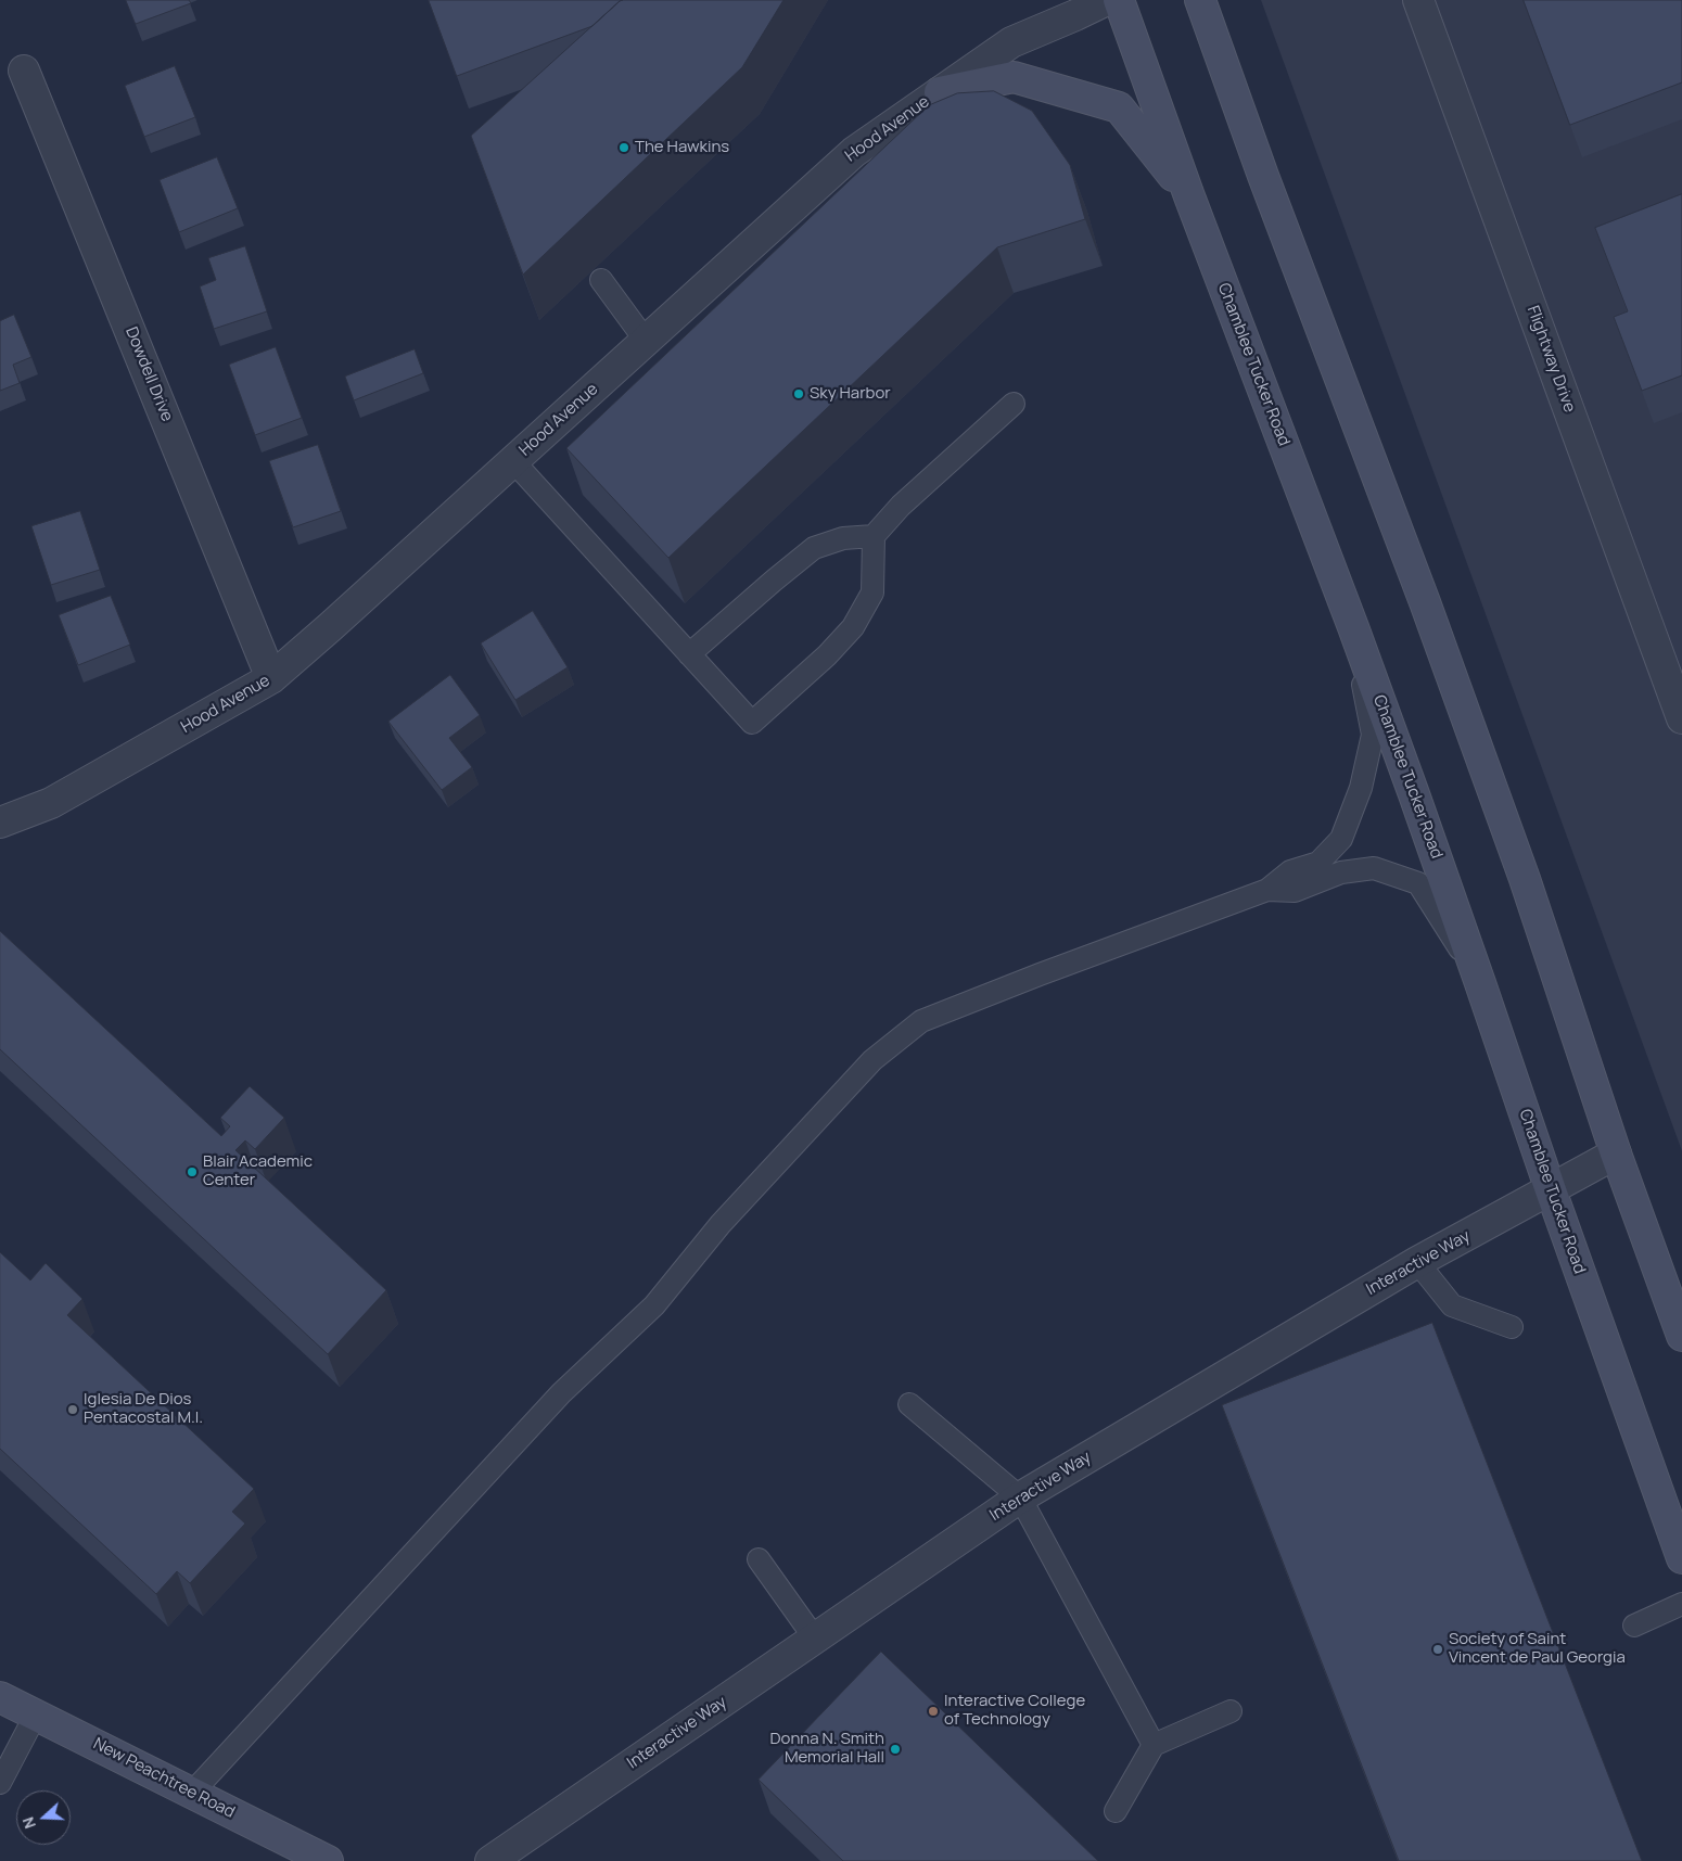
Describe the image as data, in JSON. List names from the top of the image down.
{
  "streets": {
    "main road": ["Chamblee Tucker Road", "New Peachtree Road"],
    "street": [
      "Hood Avenue",
      "Flightway Drive",
      "Dowdell Drive",
      "Interactive Way"
    ]
  },
  "crossings": [
    ["Hood Avenue", "Dowdell Drive"],
    ["Chamblee Tucker Road", "Interactive Way"]
  ],
  "places": [
    "The Hawkins",
    "Sky Harbor",
    "Blair Academic Center",
    "Iglesia De Dios Pentacostal M.I.",
    "Society of Saint Vincent de Paul Georgia",
    "Interactive College of Technology",
    "Donna N. Smith Memorial Hall"
  ],
  "north": "left"
}
